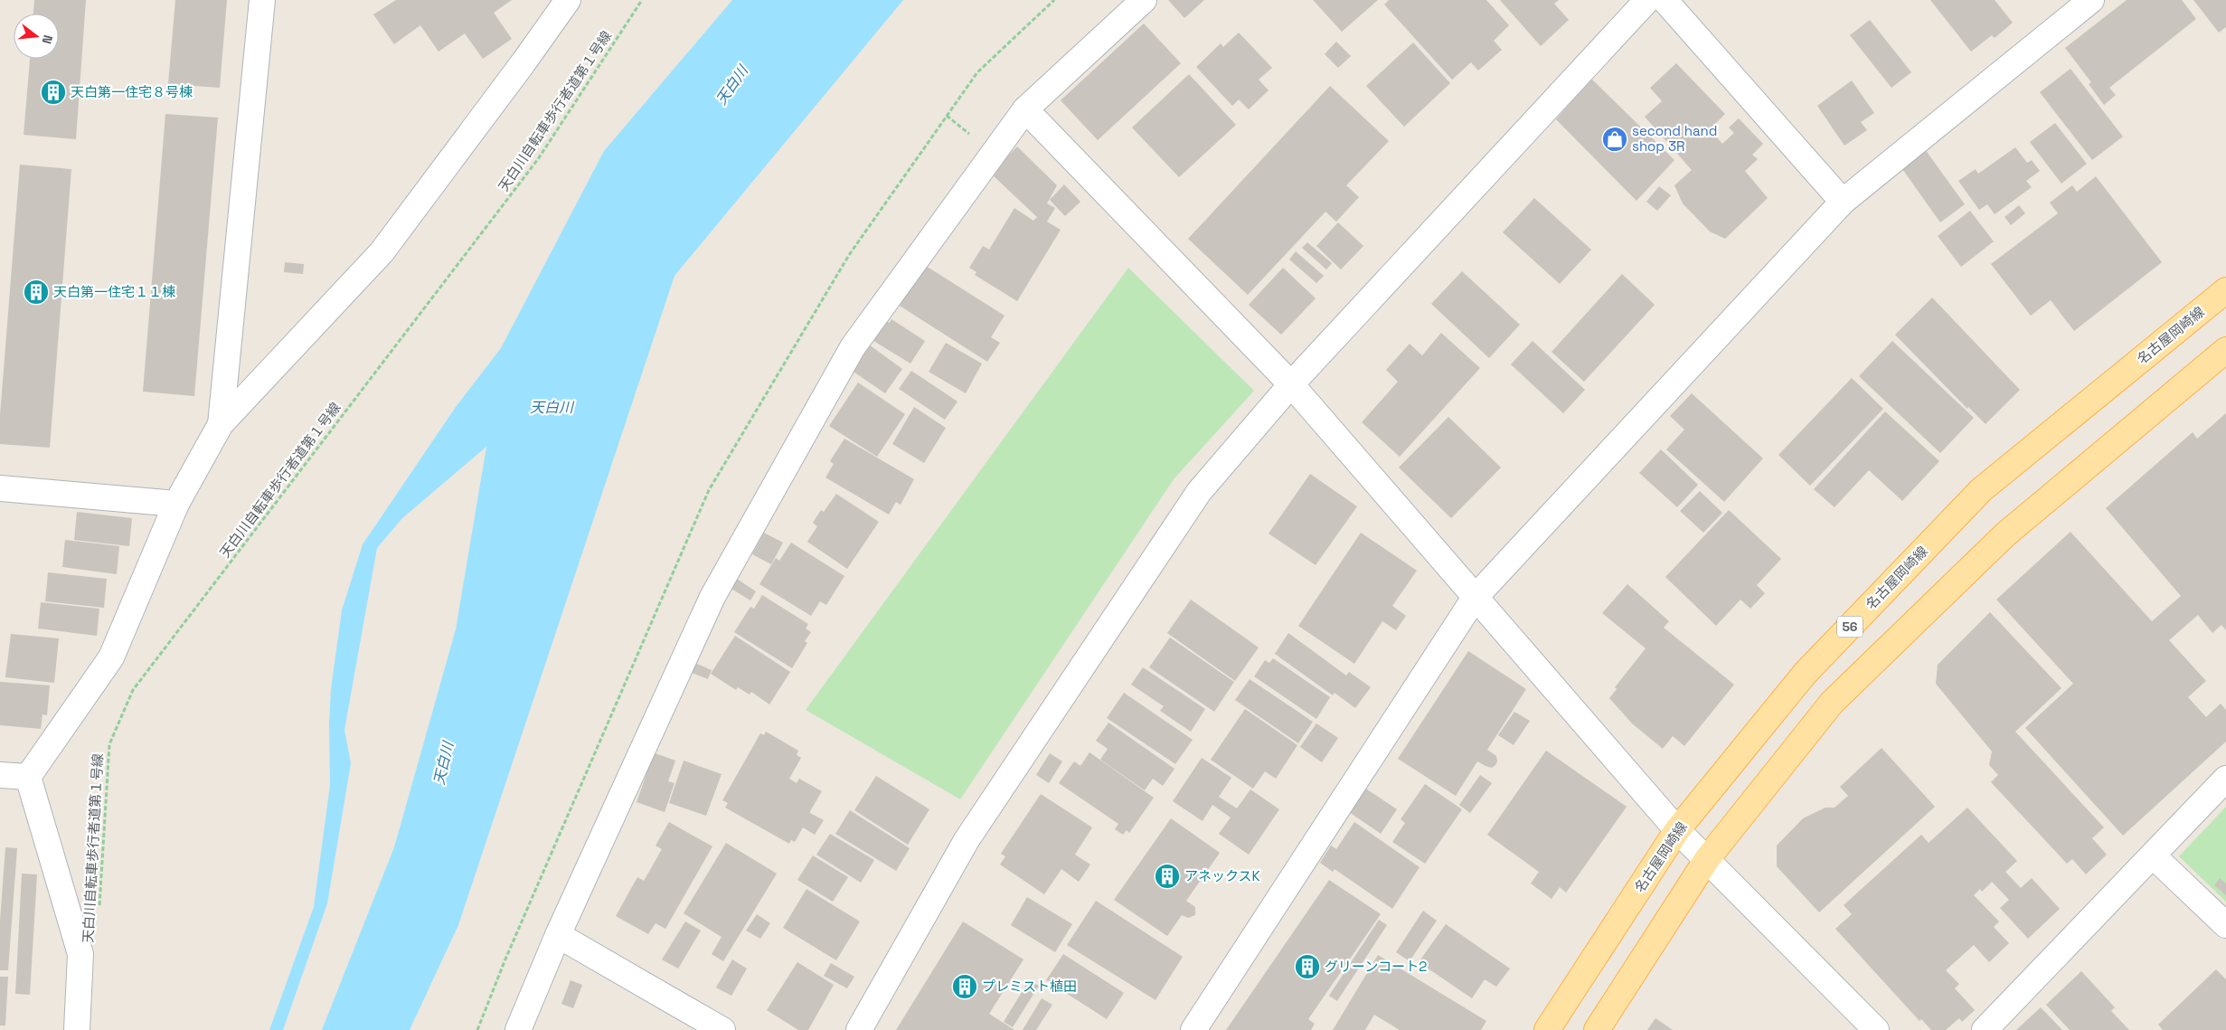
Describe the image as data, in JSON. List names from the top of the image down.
{
  "streets": {
    "main road": ["名古屋岡崎線", "56"],
    "path": ["天白川自転車歩行者道第１号線"]
  },
  "water": ["天白川"],
  "places": {
    "building": [
      "天白第一住宅８号棟",
      "天白第一住宅１１棟",
      "アネックスK",
      "グリーンコート2",
      "プレミスト植田"
    ],
    "shop": ["second hand shop 3R"]
  },
  "north": "right"
}
